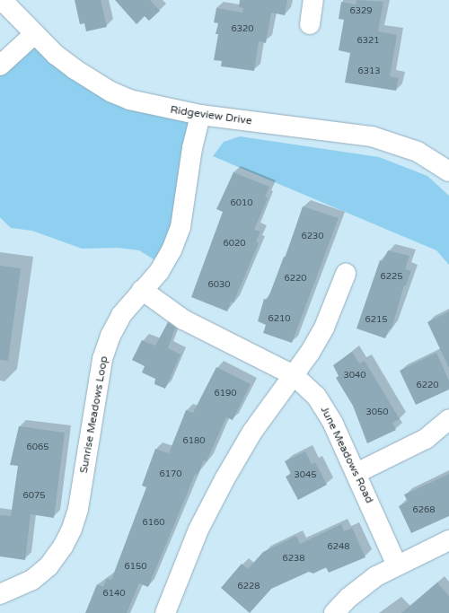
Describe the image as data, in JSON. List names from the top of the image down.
{
  "streets": {
    "street": ["Ridgeview Drive", "Sunrise Meadows Loop", "June Meadows Road"]
  },
  "crossings": [
    ["Ridgeview Drive", "Sunrise Meadows Loop"],
    ["Sunrise Meadows Loop", "June Meadows Road"]
  ],
  "house_numbers": [
    "6329",
    "6320",
    "6321",
    "6313",
    "6010",
    "6230",
    "6020",
    "6225",
    "6220",
    "6030",
    "6210",
    "6215",
    "3040",
    "6220",
    "6190",
    "3050",
    "6180",
    "6065",
    "6170",
    "3045",
    "6075",
    "6268",
    "6160",
    "6248",
    "6238",
    "6150",
    "6228",
    "6140"
  ]
}
